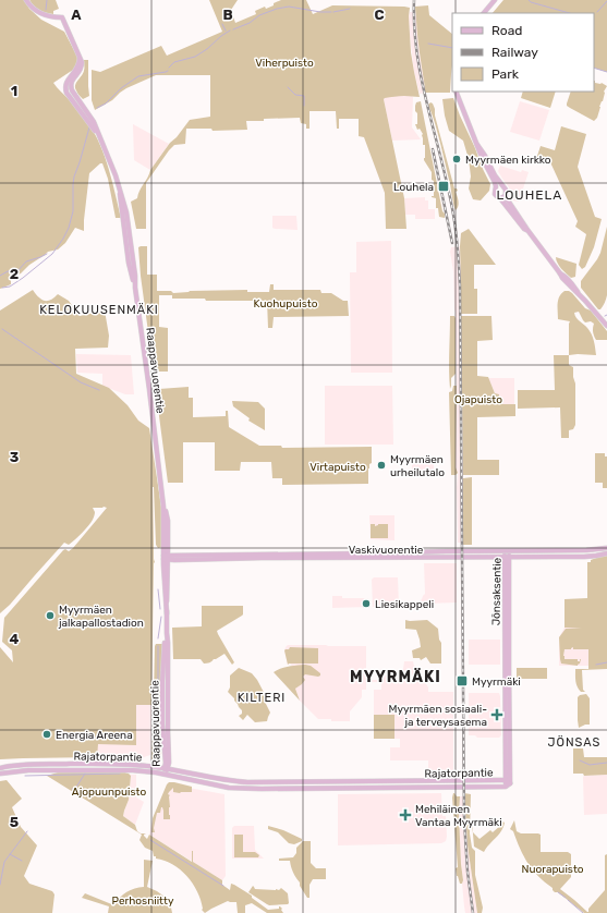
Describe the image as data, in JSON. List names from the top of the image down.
{
  "streets": {
    "main road": [
      "Raappavuorentie",
      "Vaskivuorentie",
      "Jönsaksentie",
      "Rajatorpantie"
    ]
  },
  "crossings": [
    ["Raappavuorentie", "Vaskivuorentie"],
    ["Raappavuorentie", "Rajatorpantie"],
    ["Vaskivuorentie", "Jönsaksentie"],
    ["Jönsaksentie", "Rajatorpantie"]
  ],
  "districts": [
    "LOUHELA",
    "KELOKUUSENMÄKI",
    "MYYRMÄKI",
    "KILTERI",
    "JÖNSAS"
  ],
  "parks": [
    "Viherpuisto",
    "Kuohupuisto",
    "Ojapuisto",
    "Virtapuisto",
    "Ajopuunpuisto",
    "Nuorapuisto",
    "Perhosniitty"
  ],
  "places": {
    "other": [
      "Myyrmäen kirkko",
      "Myyrmäen urheilutalo",
      "Liesikappeli",
      "Myyrmäen jalkapallostadion",
      "Energia Areena"
    ],
    "transit": ["Louhela", "Myyrmäki"],
    "health": ["Myyrmäen sosiaali- ja terveysasema", "Mehiläinen Vantaa Myyrmäki"]
  },
  "legend": ["Road", "Railway", "Park"],
  "grid": {
    "columns": ["A", "B", "C"],
    "rows": [
      "1",
      "2",
      "3",
      "4",
      "5"
    ]
  }
}
